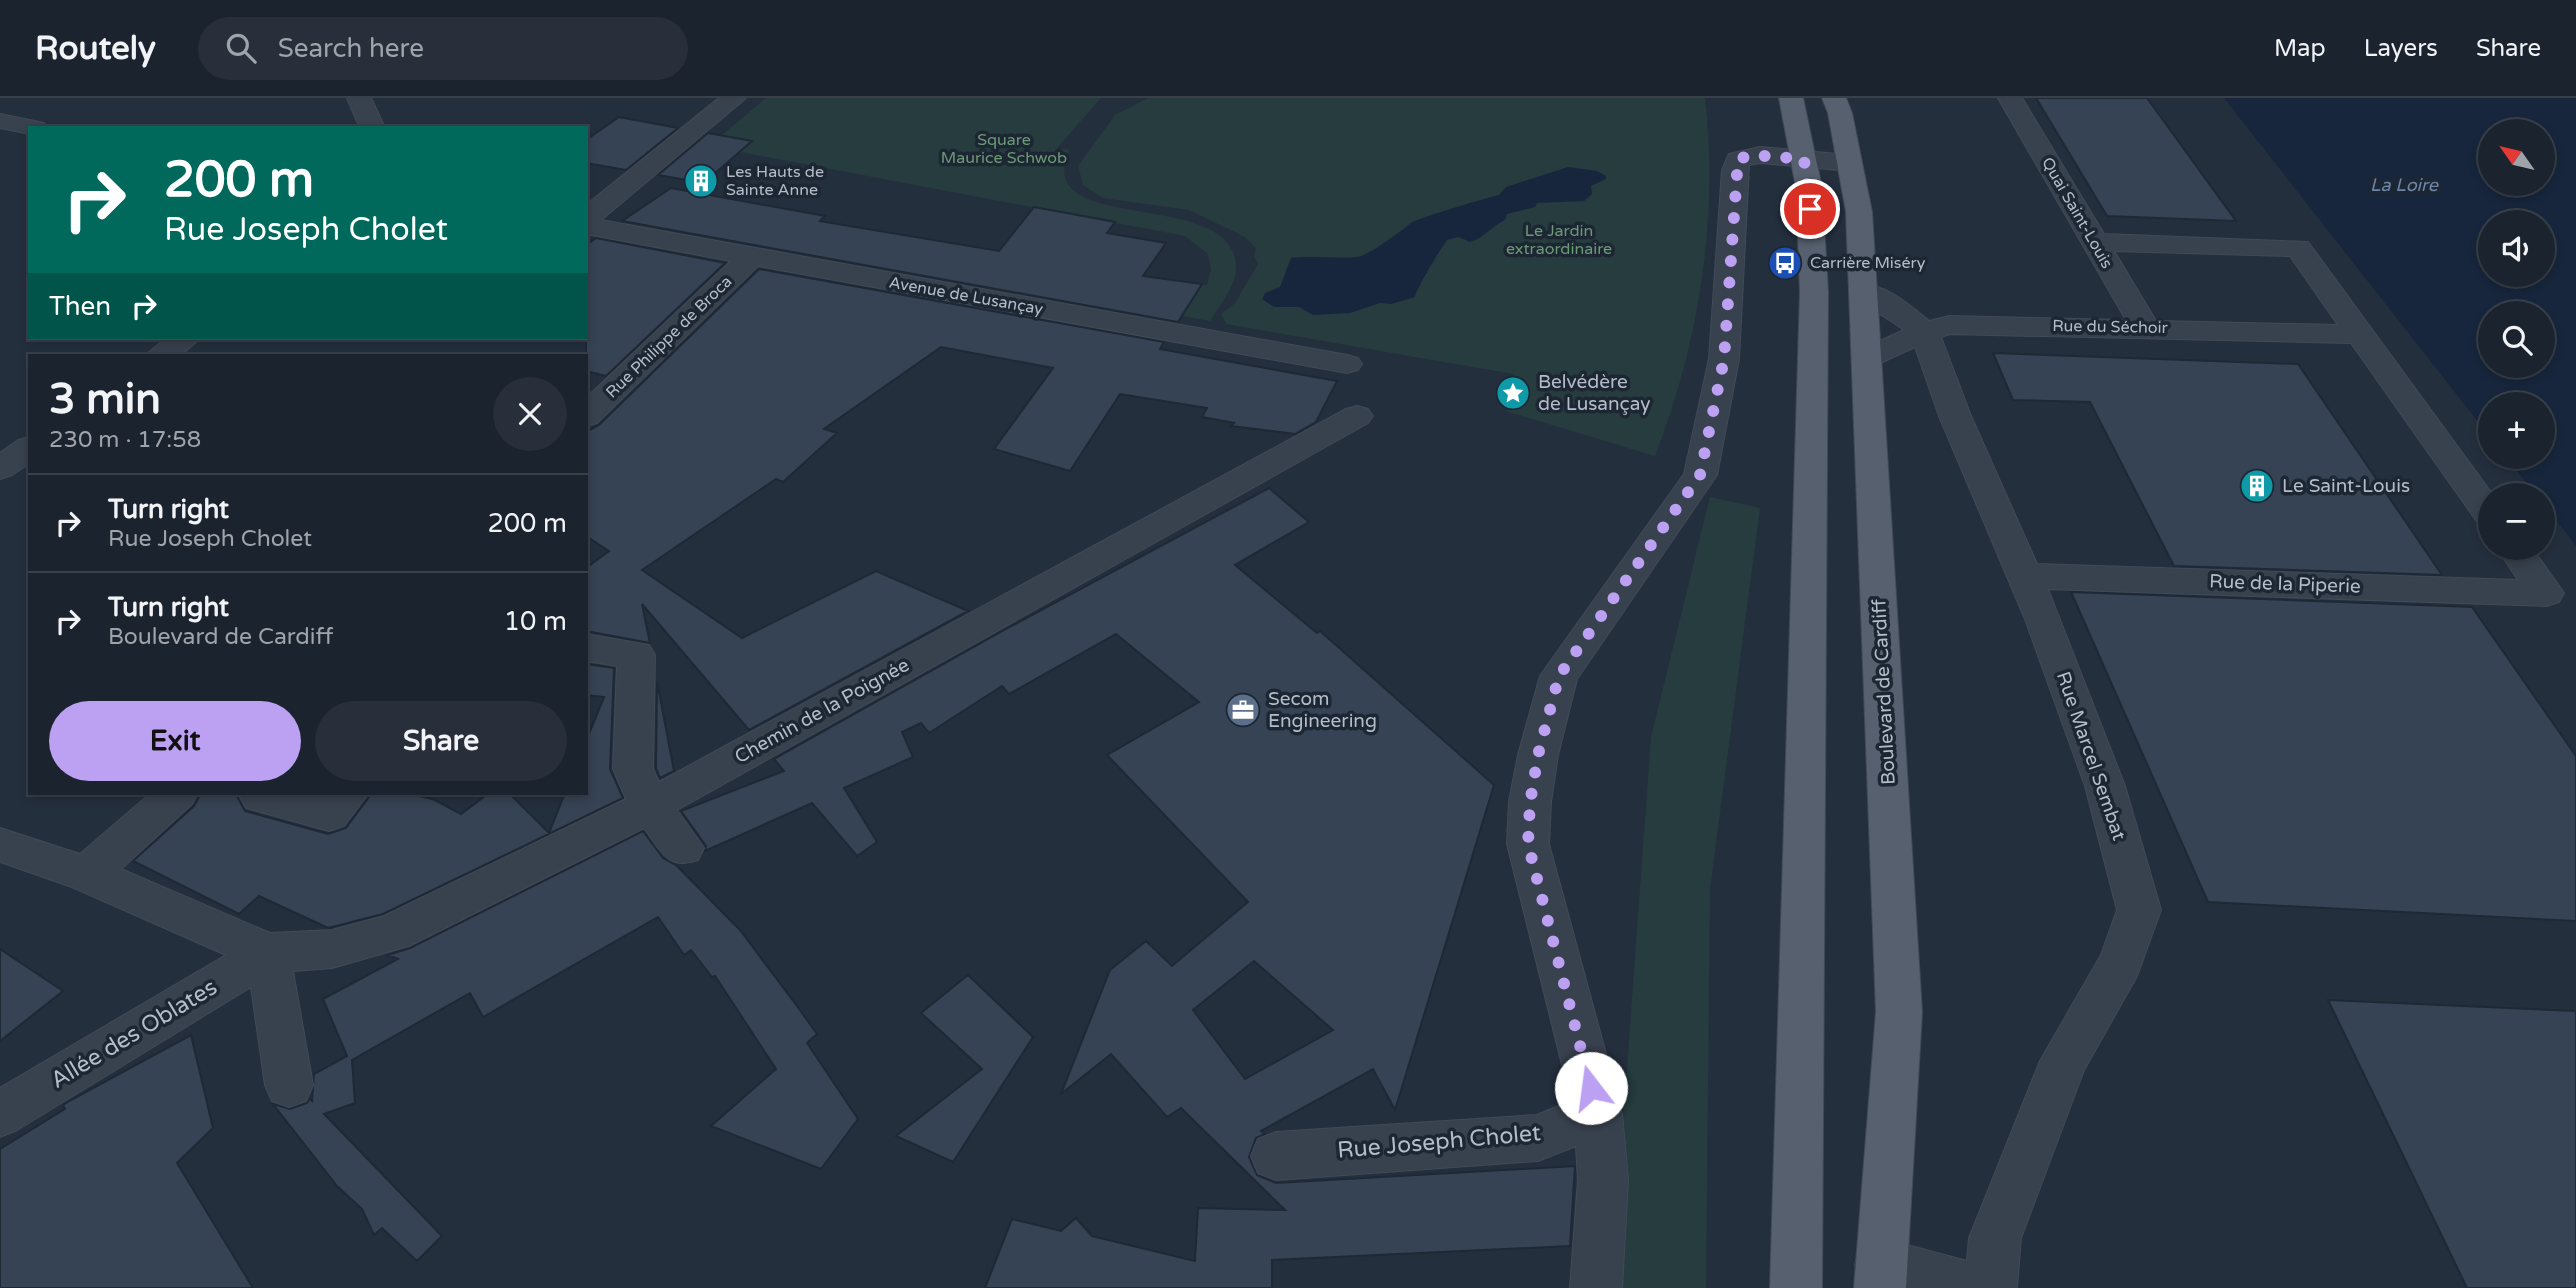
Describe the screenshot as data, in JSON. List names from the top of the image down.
{
  "streets": {
    "main road": ["Boulevard de Cardiff"],
    "street": [
      "Quai Saint-Louis",
      "Avenue de Lusançay",
      "Rue du Séchoir",
      "Rue Philippe de Broca",
      "Rue de la Piperie",
      "Chemin de la Poignée",
      "Rue Marcel Sembat",
      "Allée des Oblates",
      "Rue Joseph Cholet"
    ]
  },
  "crossings": [
    ["Quai Saint-Louis", "Rue du Séchoir"],
    ["Avenue de Lusançay", "Rue Philippe de Broca"],
    ["Rue du Séchoir", "Boulevard de Cardiff"],
    ["Rue du Séchoir", "Rue Marcel Sembat"],
    ["Rue de la Piperie", "Rue Marcel Sembat"],
    ["Boulevard de Cardiff", "Rue Marcel Sembat"],
    ["Chemin de la Poignée", "Allée des Oblates"]
  ],
  "water": ["La Loire"],
  "parks": ["Square Maurice Schwob", "Le Jardin extraordinaire"],
  "places": {
    "building": ["Les Hauts de Sainte Anne", "Le Saint-Louis"],
    "bus stop": ["Carrière Miséry"],
    "place": ["Belvédère de Lusançay"],
    "office": ["Secom Engineering"]
  },
  "north": "top left",
  "page": {
    "header": "Routely",
    "search": "Search here",
    "nav": ["Map", "Layers", "Share"],
    "map_buttons": ["+", "−"],
    "turn": ["200 m", "Rue Joseph Cholet"],
    "then": "Then",
    "heading": ["3 min", "230 m · 17:58"],
    "list": [
      {
        "name": "Turn right",
        "note": "Rue Joseph Cholet",
        "value": "200 m"
      },
      {
        "name": "Turn right",
        "note": "Boulevard de Cardiff",
        "value": "10 m"
      }
    ],
    "buttons": ["Exit", "Share"]
  }
}
